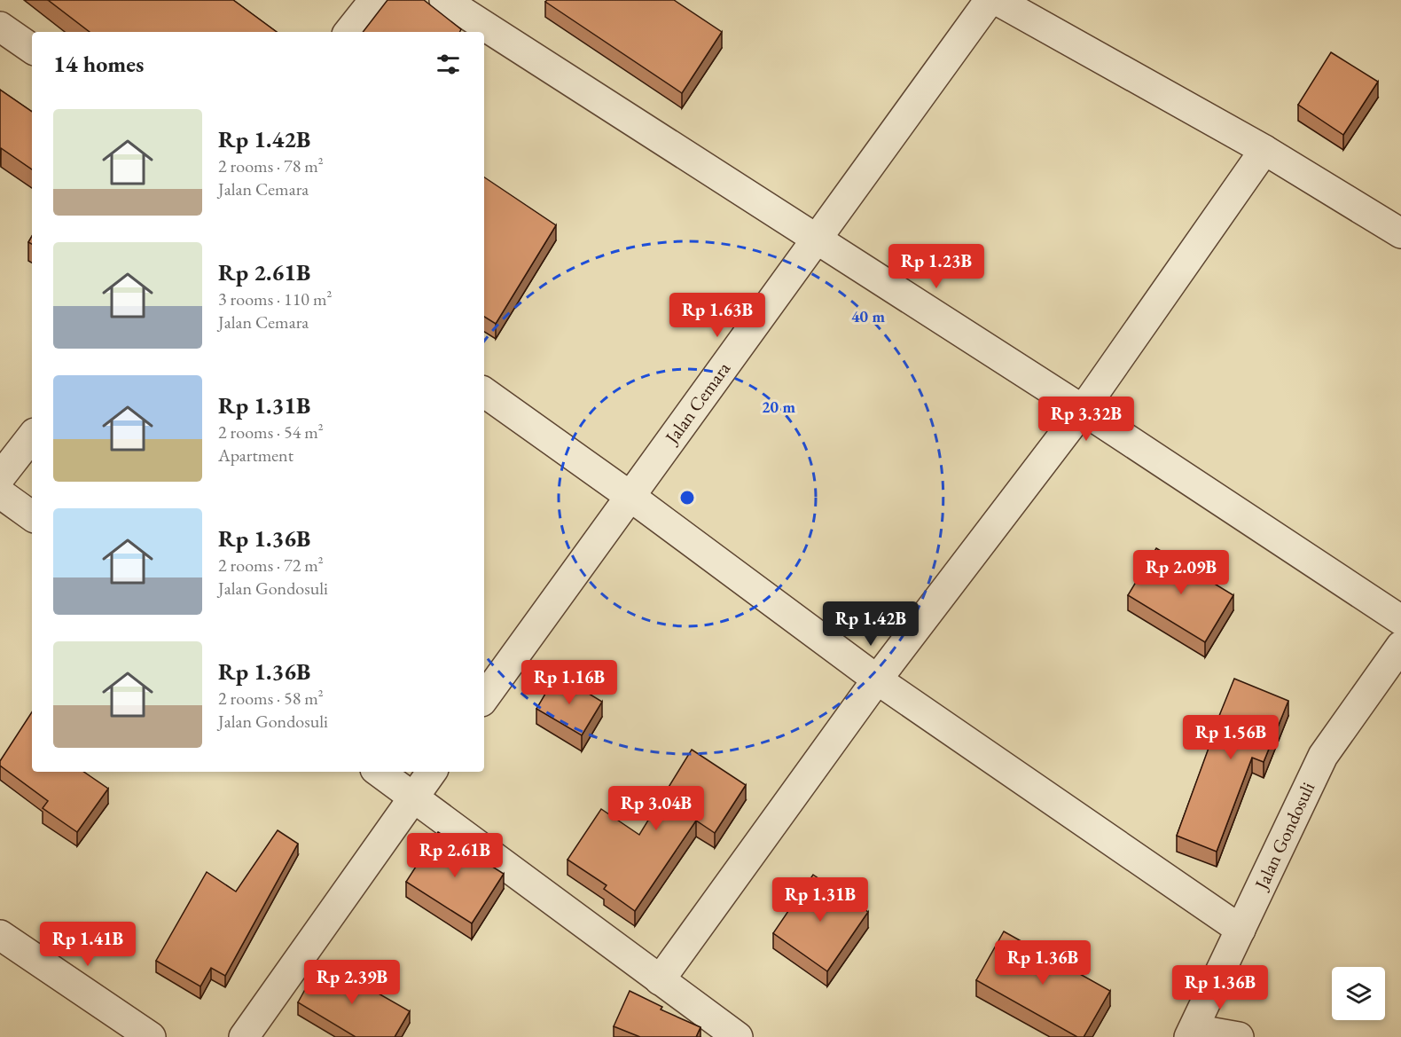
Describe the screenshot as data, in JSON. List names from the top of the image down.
{
  "streets": {
    "street": ["Jalan Cemara", "Jalan Gondosuli"]
  },
  "page": {
    "heading": "14 homes",
    "list": [
      {
        "name": "Rp 1.42B",
        "note": "2 rooms · 78 m² · Jalan Cemara"
      },
      {
        "name": "Rp 2.61B",
        "note": "3 rooms · 110 m² · Jalan Cemara"
      },
      {
        "name": "Rp 1.31B",
        "note": "2 rooms · 54 m² · Apartment"
      },
      {
        "name": "Rp 1.36B",
        "note": "2 rooms · 72 m² · Jalan Gondosuli"
      },
      {
        "name": "Rp 1.36B",
        "note": "2 rooms · 58 m² · Jalan Gondosuli"
      }
    ],
    "price": [
      "Rp 1.23B",
      "Rp 1.63B",
      "Rp 3.32B",
      "Rp 2.09B",
      "Rp 1.42B",
      "Rp 1.16B",
      "Rp 1.56B",
      "Rp 3.04B",
      "Rp 2.61B",
      "Rp 1.31B",
      "Rp 1.41B",
      "Rp 1.36B",
      "Rp 2.39B",
      "Rp 1.36B"
    ]
  },
  "rings": ["40 m", "20 m"]
}
